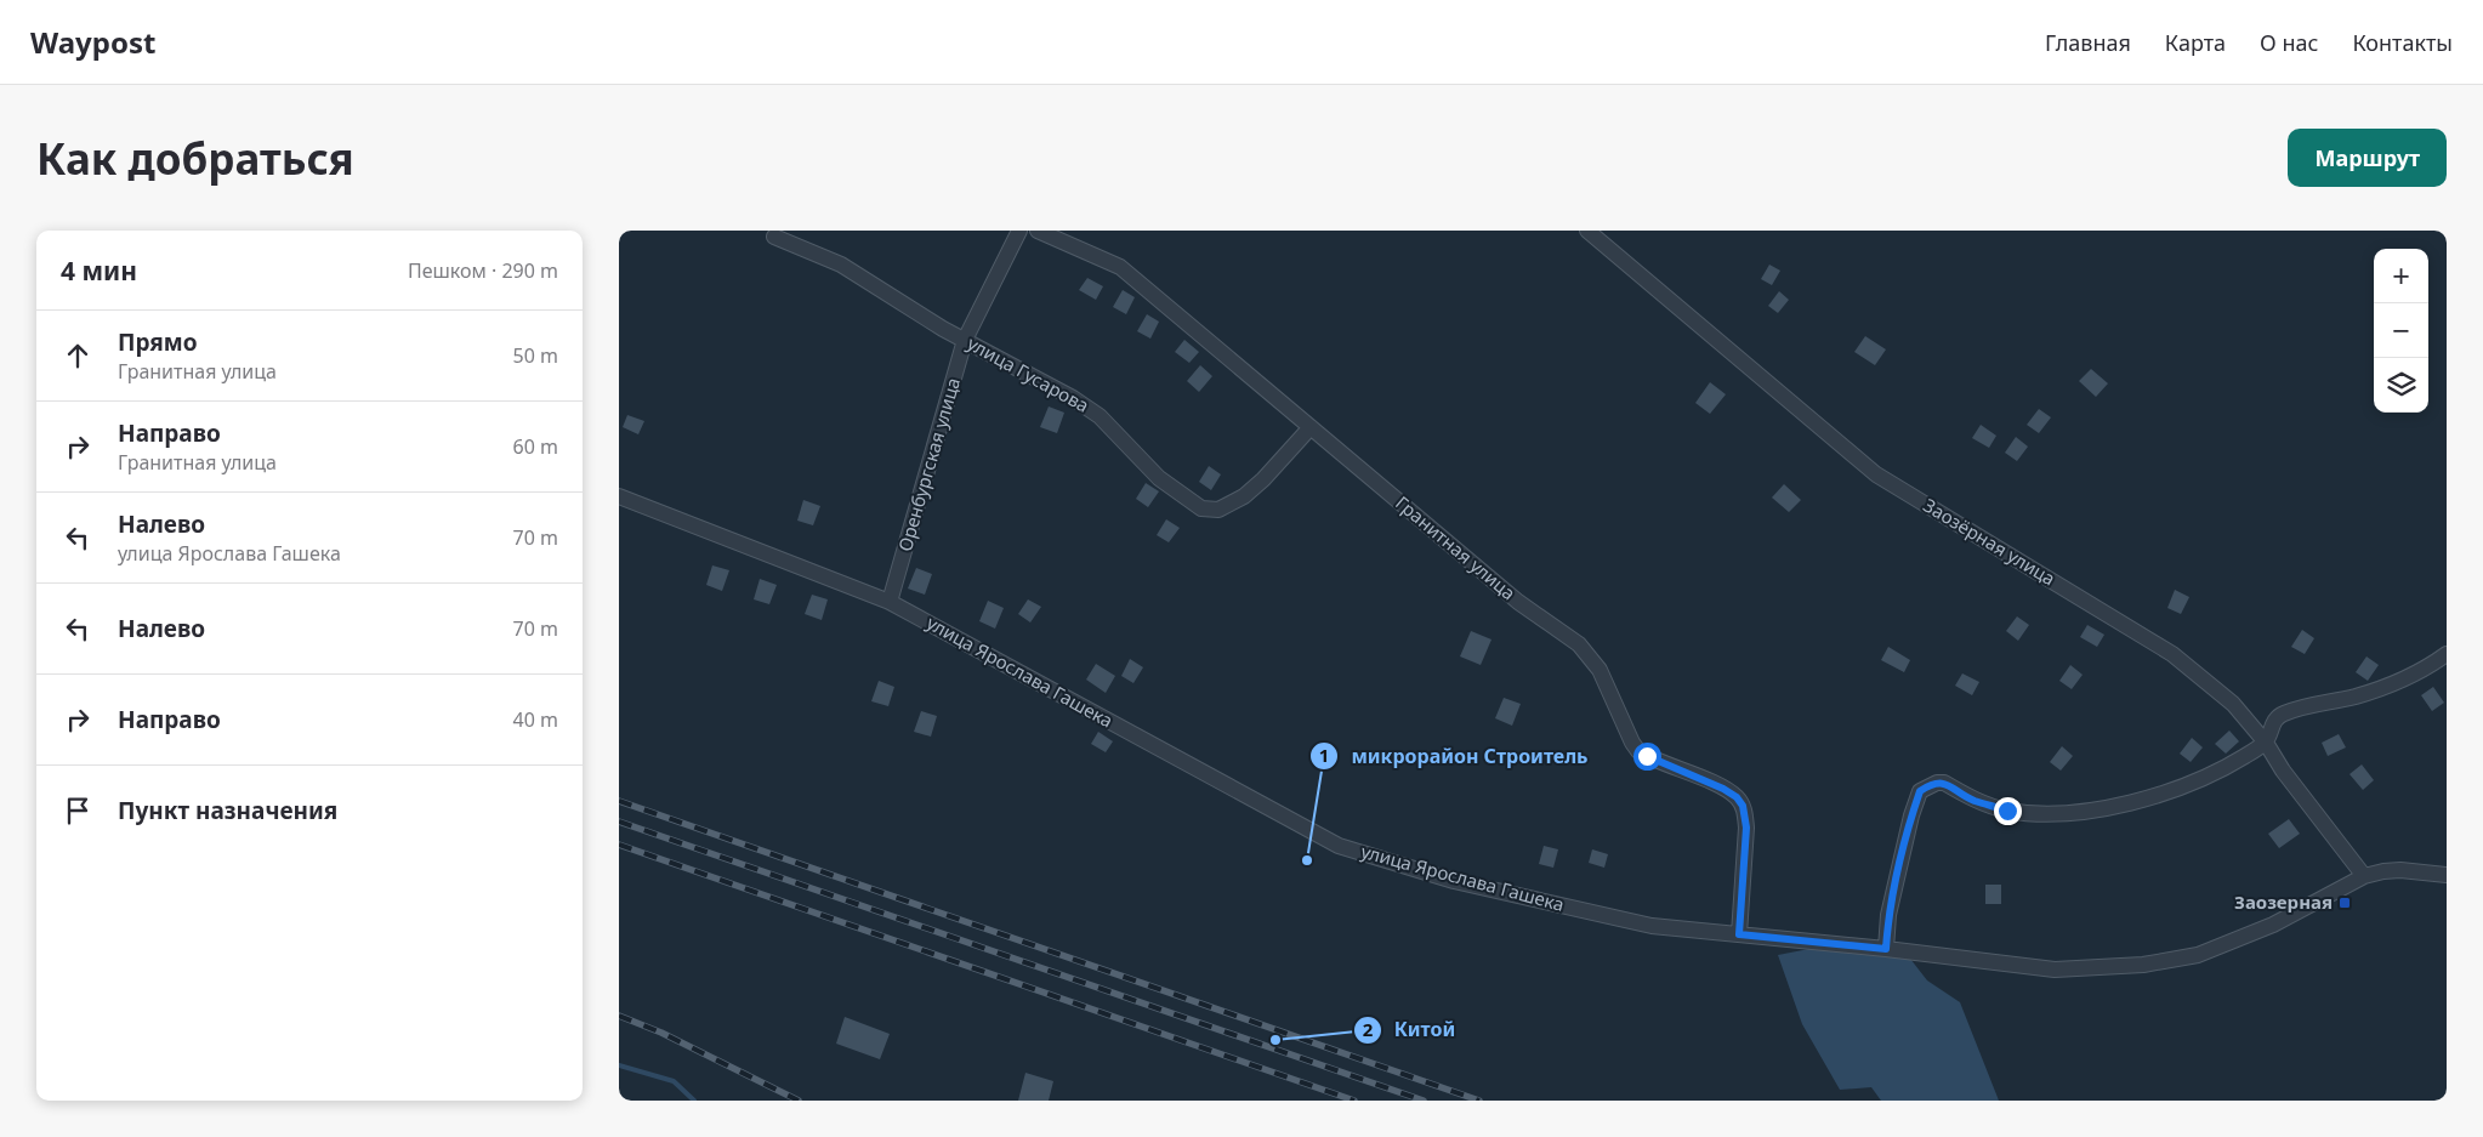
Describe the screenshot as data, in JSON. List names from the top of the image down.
{
  "streets": {
    "street": [
      "улица Гусарова",
      "Оренбургская улица",
      "Заозёрная улица",
      "Гранитная улица",
      "улица Ярослава Гашека"
    ]
  },
  "crossings": [
    ["улица Гусарова", "Оренбургская улица"],
    ["улица Гусарова", "Гранитная улица"],
    ["Оренбургская улица", "улица Ярослава Гашека"],
    ["Заозёрная улица", "улица Ярослава Гашека"],
    ["Гранитная улица", "улица Ярослава Гашека"]
  ],
  "places": {
    "other": ["микрорайон Строитель", "Китой"],
    "transit": ["Заозерная"]
  },
  "page": {
    "header": "Waypost",
    "nav": [
      "Главная",
      "Карта",
      "О нас",
      "Контакты"
    ],
    "buttons": "Маршрут",
    "title": "Как добраться",
    "heading": ["4 мин", "Пешком · 290 m"],
    "map_buttons": ["+", "−"],
    "list": [
      ["Прямо", "Гранитная улица", "50 m"],
      ["Направо", "Гранитная улица", "60 m"],
      ["Налево", "улица Ярослава Гашека", "70 m"],
      ["Налево", "70 m"],
      ["Направо", "40 m"],
      "Пункт назначения"
    ]
  }
}
